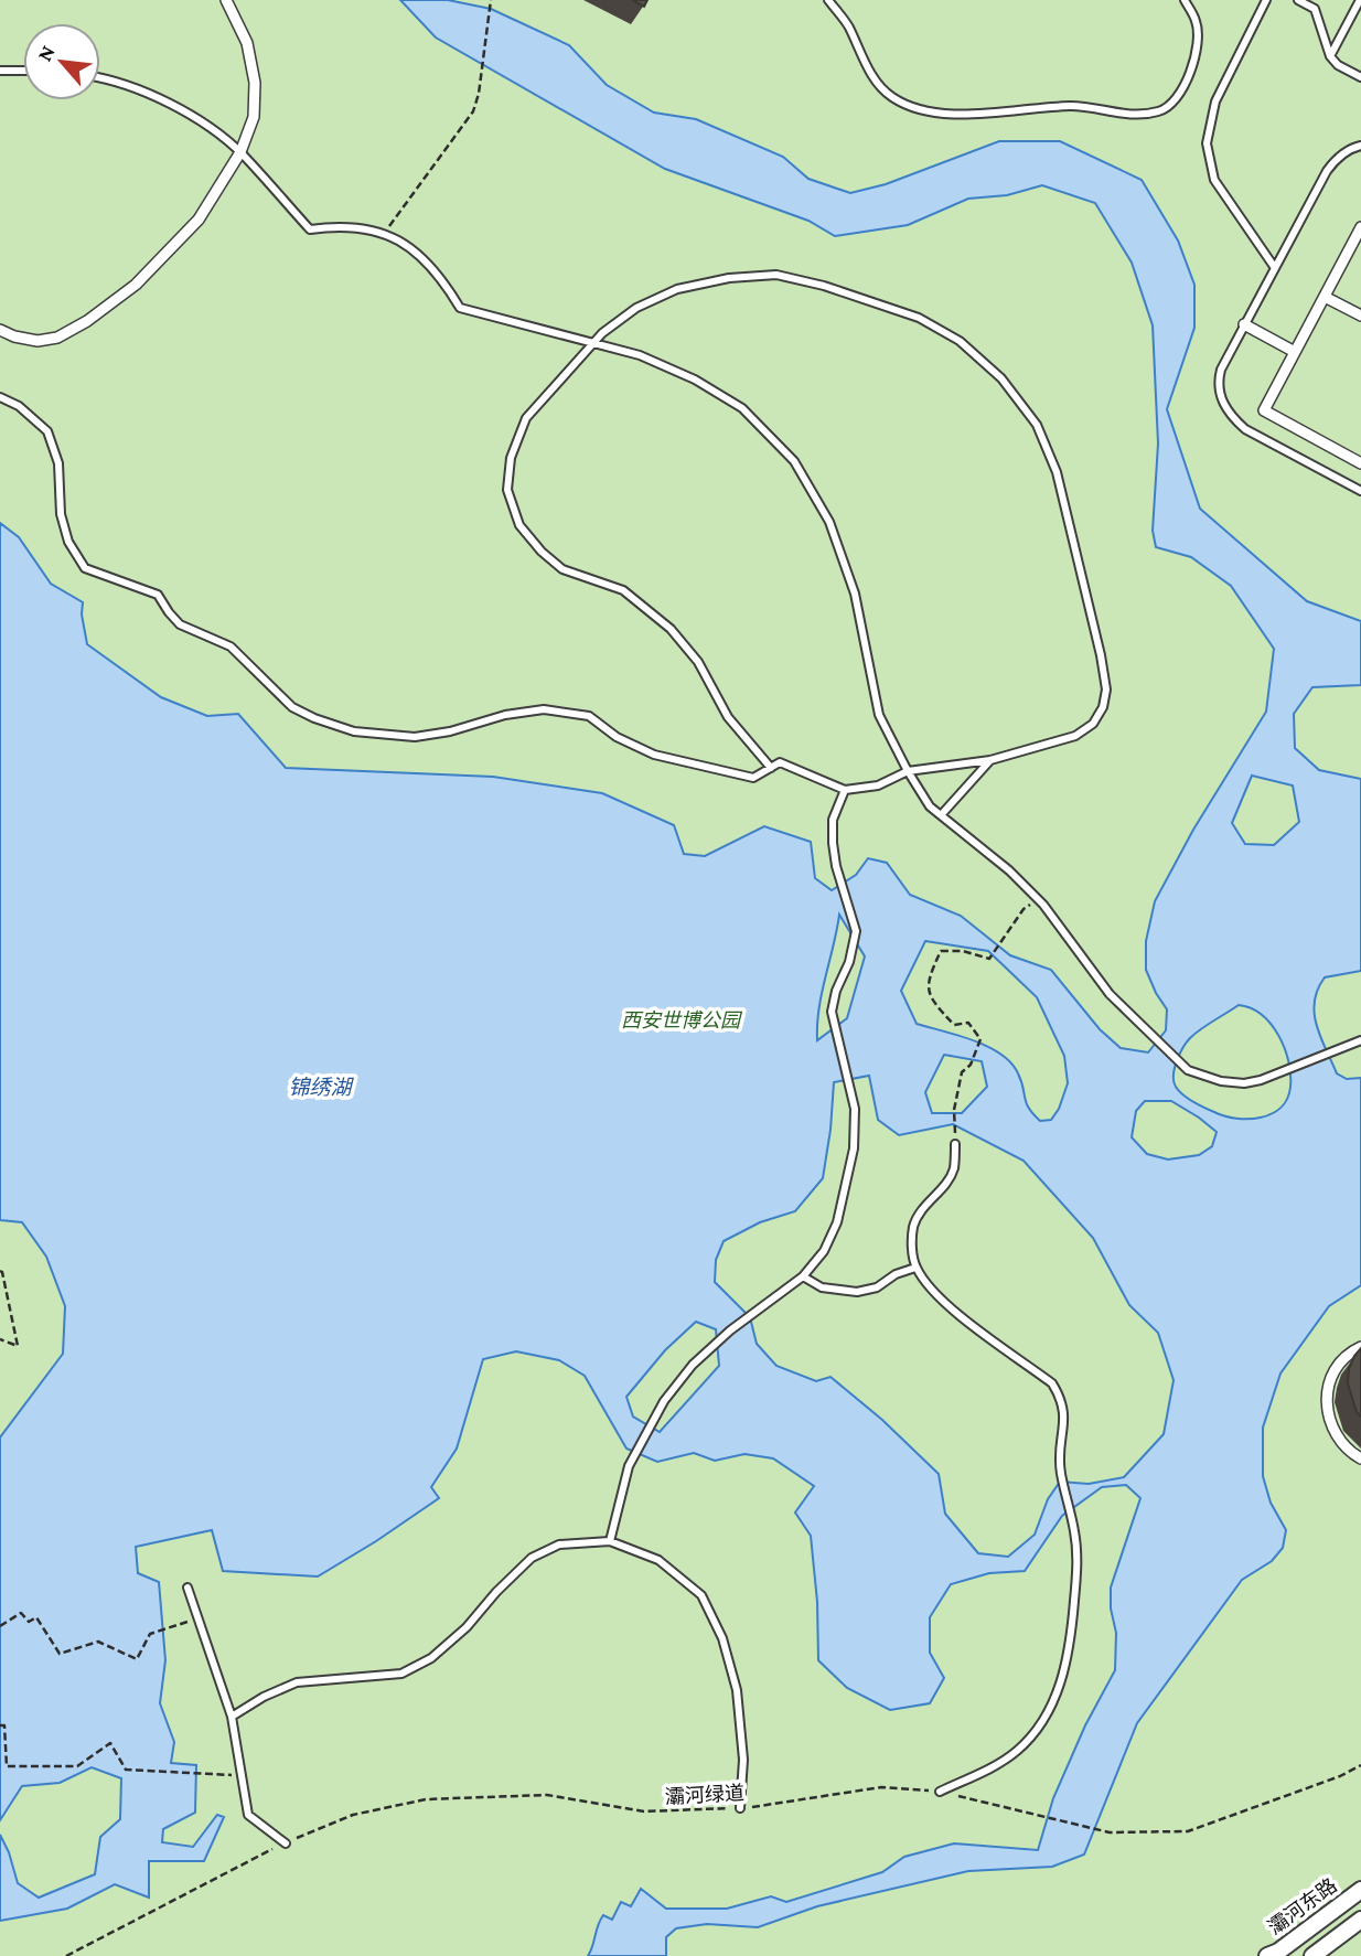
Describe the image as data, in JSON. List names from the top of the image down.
{
  "streets": {
    "street": ["灞河东路"],
    "path": ["灞河绿道"]
  },
  "water": ["锦绣湖"],
  "parks": ["西安世博公园"],
  "north": "top left"
}
